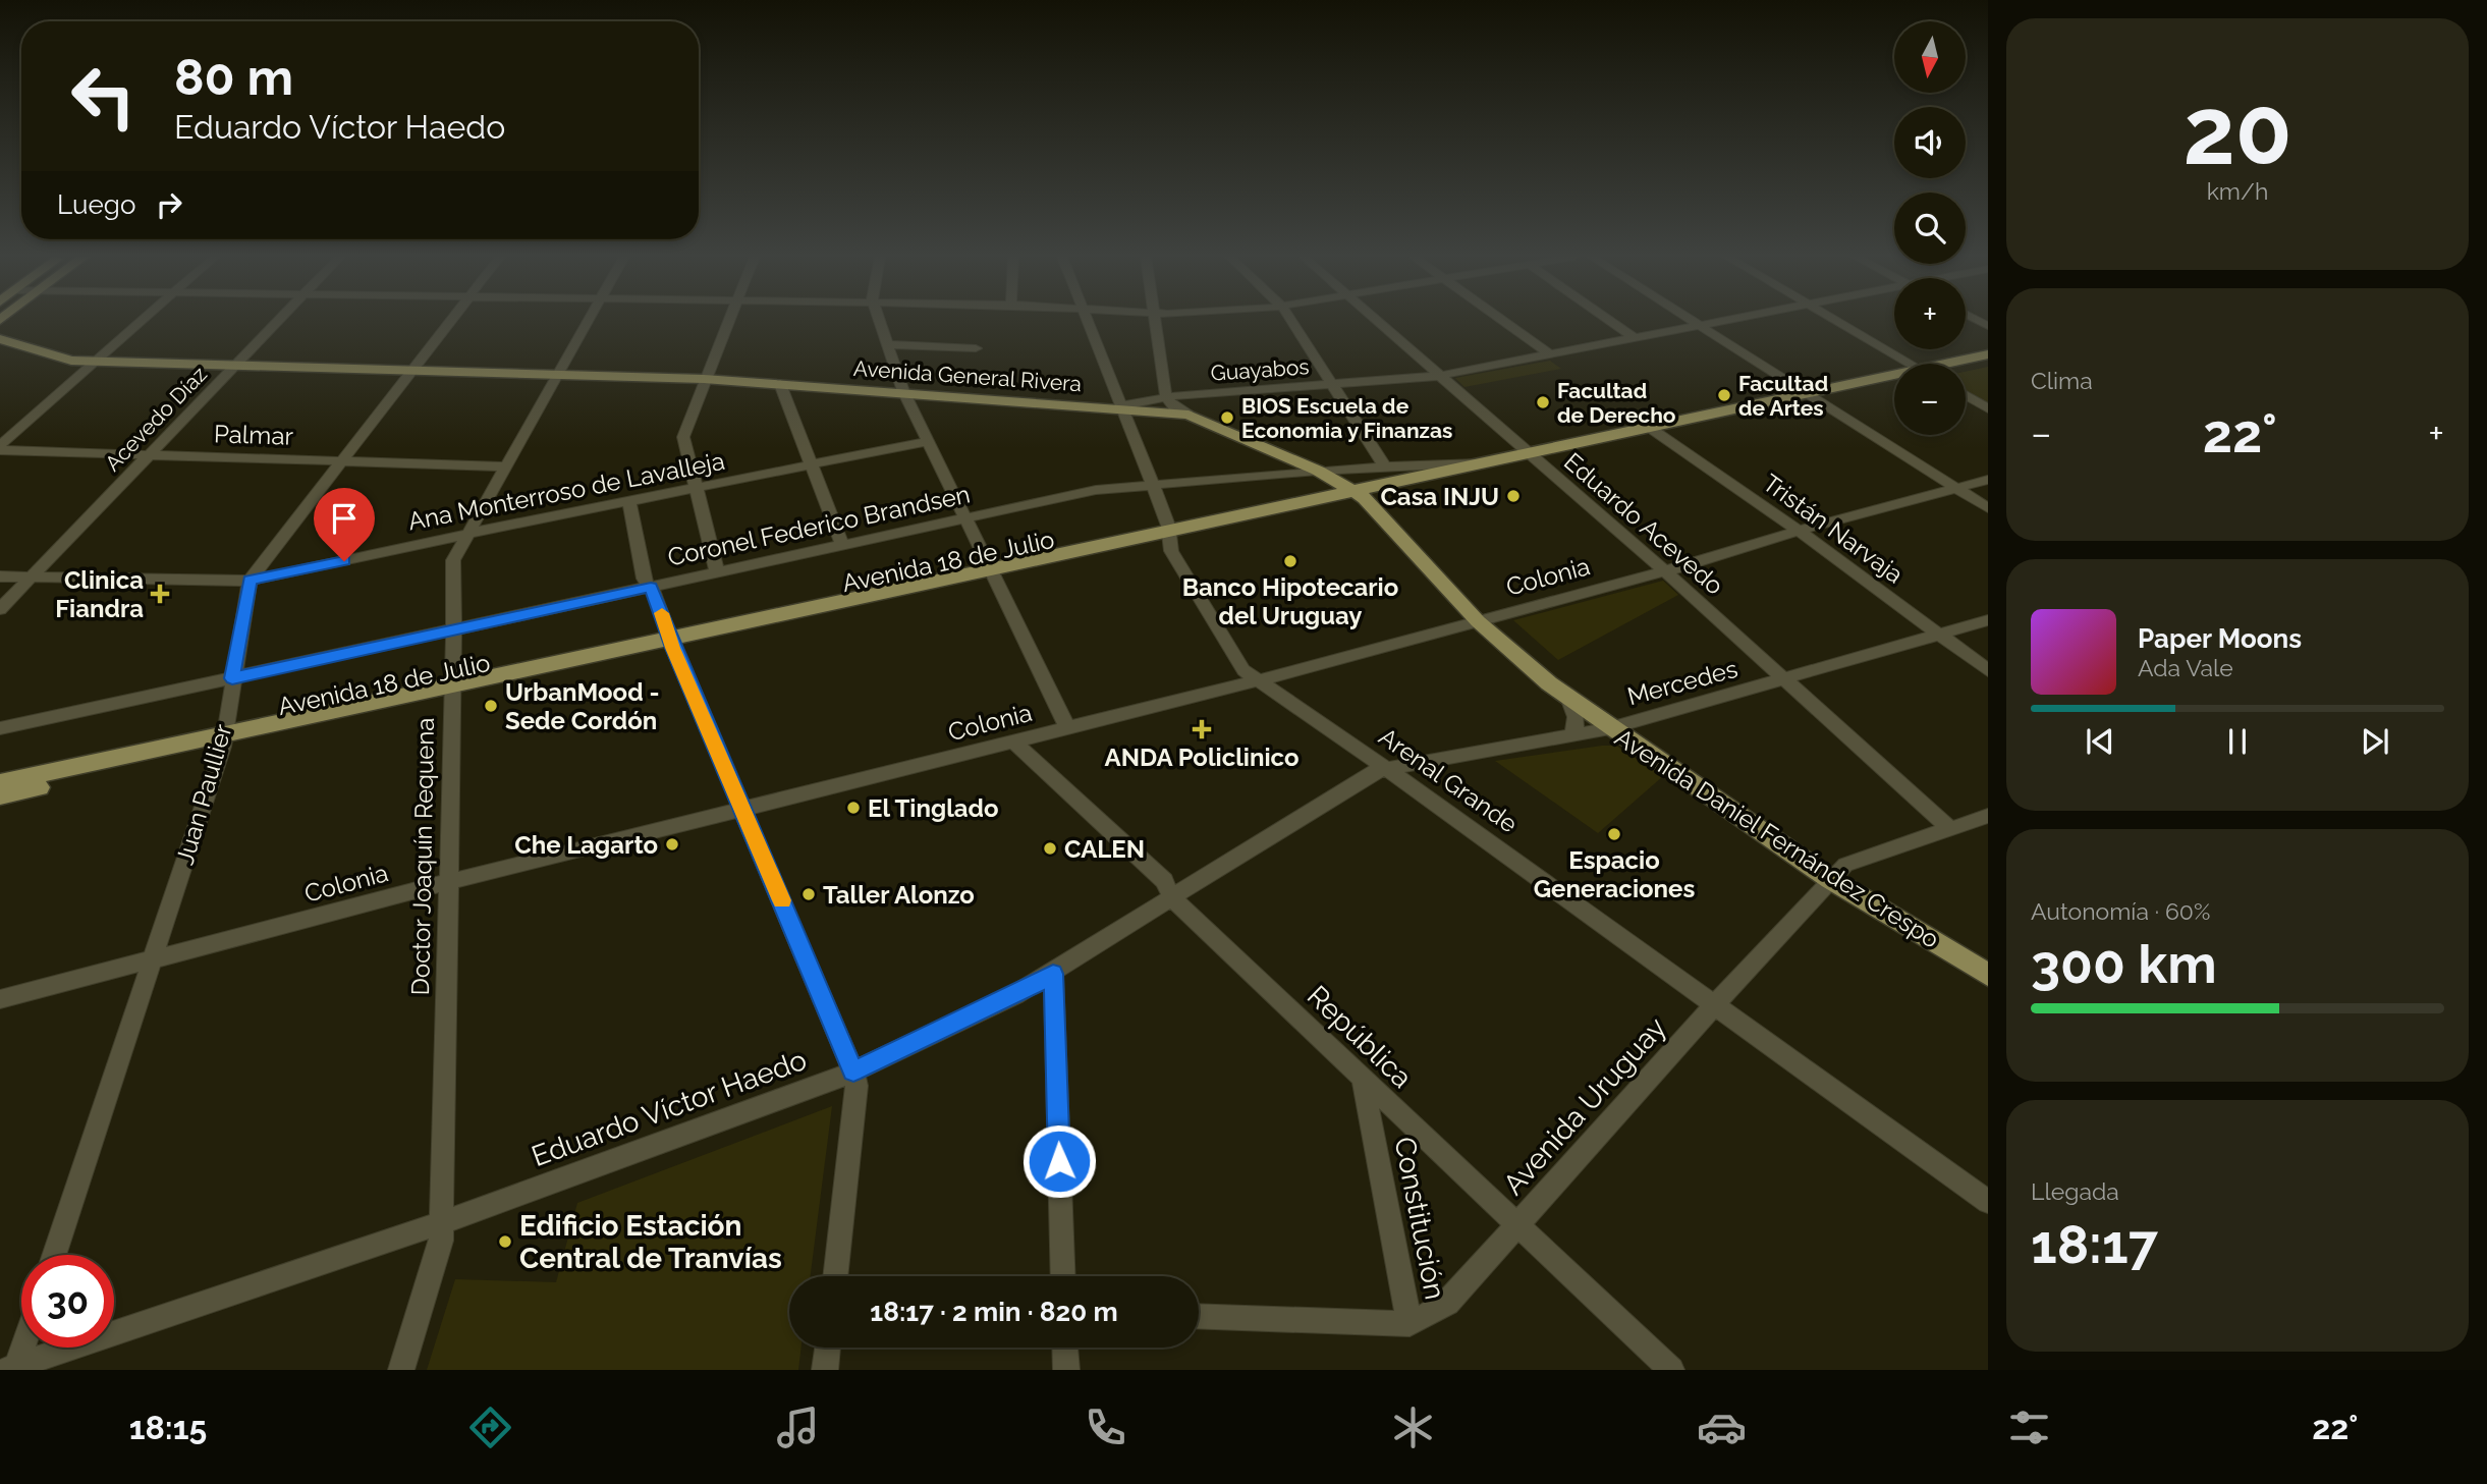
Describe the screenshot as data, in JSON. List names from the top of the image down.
{
  "streets": {
    "main road": ["Avenida General Rivera", "Avenida 18 de Julio", "Avenida Daniel Fernández Crespo"],
    "street": [
      "Guayabos",
      "Acevedo Díaz",
      "Palmar",
      "Ana Monterroso de Lavalleja",
      "Eduardo Acevedo",
      "Coronel Federico Brandsen",
      "Tristán Narvaja",
      "Colonia",
      "Mercedes",
      "Arenal Grande",
      "Juan Paullier",
      "Doctor Joaquín Requena",
      "República",
      "Avenida Uruguay",
      "Eduardo Víctor Haedo",
      "Constitución"
    ]
  },
  "crossings": [
    ["Guayabos", "Avenida General Rivera"],
    ["Guayabos", "Eduardo Acevedo"],
    ["Avenida General Rivera", "Acevedo Díaz"],
    ["Avenida General Rivera", "Coronel Federico Brandsen"],
    ["Avenida General Rivera", "Avenida 18 de Julio"],
    ["Avenida General Rivera", "Arenal Grande"],
    ["Avenida General Rivera", "Juan Paullier"],
    ["Avenida General Rivera", "Avenida Daniel Fernández Crespo"],
    ["Avenida General Rivera", "Doctor Joaquín Requena"],
    ["Acevedo Díaz", "Palmar"],
    ["Acevedo Díaz", "Ana Monterroso de Lavalleja"],
    ["Palmar", "Juan Paullier"],
    ["Palmar", "Doctor Joaquín Requena"],
    ["Ana Monterroso de Lavalleja", "Juan Paullier"],
    ["Ana Monterroso de Lavalleja", "Doctor Joaquín Requena"],
    ["Eduardo Acevedo", "Avenida 18 de Julio"],
    ["Eduardo Acevedo", "Colonia"],
    ["Eduardo Acevedo", "Mercedes"],
    ["Eduardo Acevedo", "Avenida Uruguay"],
    ["Coronel Federico Brandsen", "Avenida 18 de Julio"],
    ["Coronel Federico Brandsen", "Arenal Grande"],
    ["Coronel Federico Brandsen", "Juan Paullier"],
    ["Coronel Federico Brandsen", "Doctor Joaquín Requena"],
    ["Tristán Narvaja", "Avenida 18 de Julio"],
    ["Tristán Narvaja", "Colonia"],
    ["Tristán Narvaja", "Mercedes"],
    ["Avenida 18 de Julio", "Arenal Grande"],
    ["Avenida 18 de Julio", "Juan Paullier"],
    ["Avenida 18 de Julio", "Avenida Daniel Fernández Crespo"],
    ["Avenida 18 de Julio", "Doctor Joaquín Requena"],
    ["Colonia", "Arenal Grande"],
    ["Colonia", "Juan Paullier"],
    ["Colonia", "Avenida Daniel Fernández Crespo"],
    ["Colonia", "Doctor Joaquín Requena"],
    ["Colonia", "República"],
    ["Mercedes", "Arenal Grande"],
    ["Mercedes", "Avenida Daniel Fernández Crespo"],
    ["Mercedes", "Eduardo Víctor Haedo"],
    ["Arenal Grande", "Avenida Uruguay"],
    ["Arenal Grande", "Eduardo Víctor Haedo"],
    ["Avenida Daniel Fernández Crespo", "Avenida Uruguay"],
    ["Doctor Joaquín Requena", "Eduardo Víctor Haedo"],
    ["República", "Avenida Uruguay"],
    ["República", "Eduardo Víctor Haedo"],
    ["República", "Constitución"],
    ["Avenida Uruguay", "Constitución"]
  ],
  "places": {
    "other": [
      "Facultad de Artes",
      "Facultad de Derecho",
      "BIOS Escuela de Economia y Finanzas",
      "Casa INJU",
      "Banco Hipotecario del Uruguay",
      "UrbanMood - Sede Cordón",
      "El Tinglado",
      "Espacio Generaciones",
      "Che Lagarto",
      "CALEN",
      "Taller Alonzo",
      "Edificio Estación Central de Tranvías"
    ],
    "health": ["Clinica Fiandra", "ANDA Policlinico"]
  },
  "north": "bottom",
  "page": {
    "tile": [
      ["20", "km/h"],
      "Clima",
      ["Autonomía · 60%", "300 km"],
      ["Llegada", "18:17"]
    ],
    "map_buttons": ["+", "−"],
    "turn": ["80 m", "Eduardo Víctor Haedo"],
    "then": "Luego",
    "heat": ["−", "22°", "+"],
    "song": ["Paper Moons", "Ada Vale"],
    "limit": "30",
    "trip": "18:17 · 2 min · 820 m",
    "tabs": ["18:15", "22°"]
  }
}
